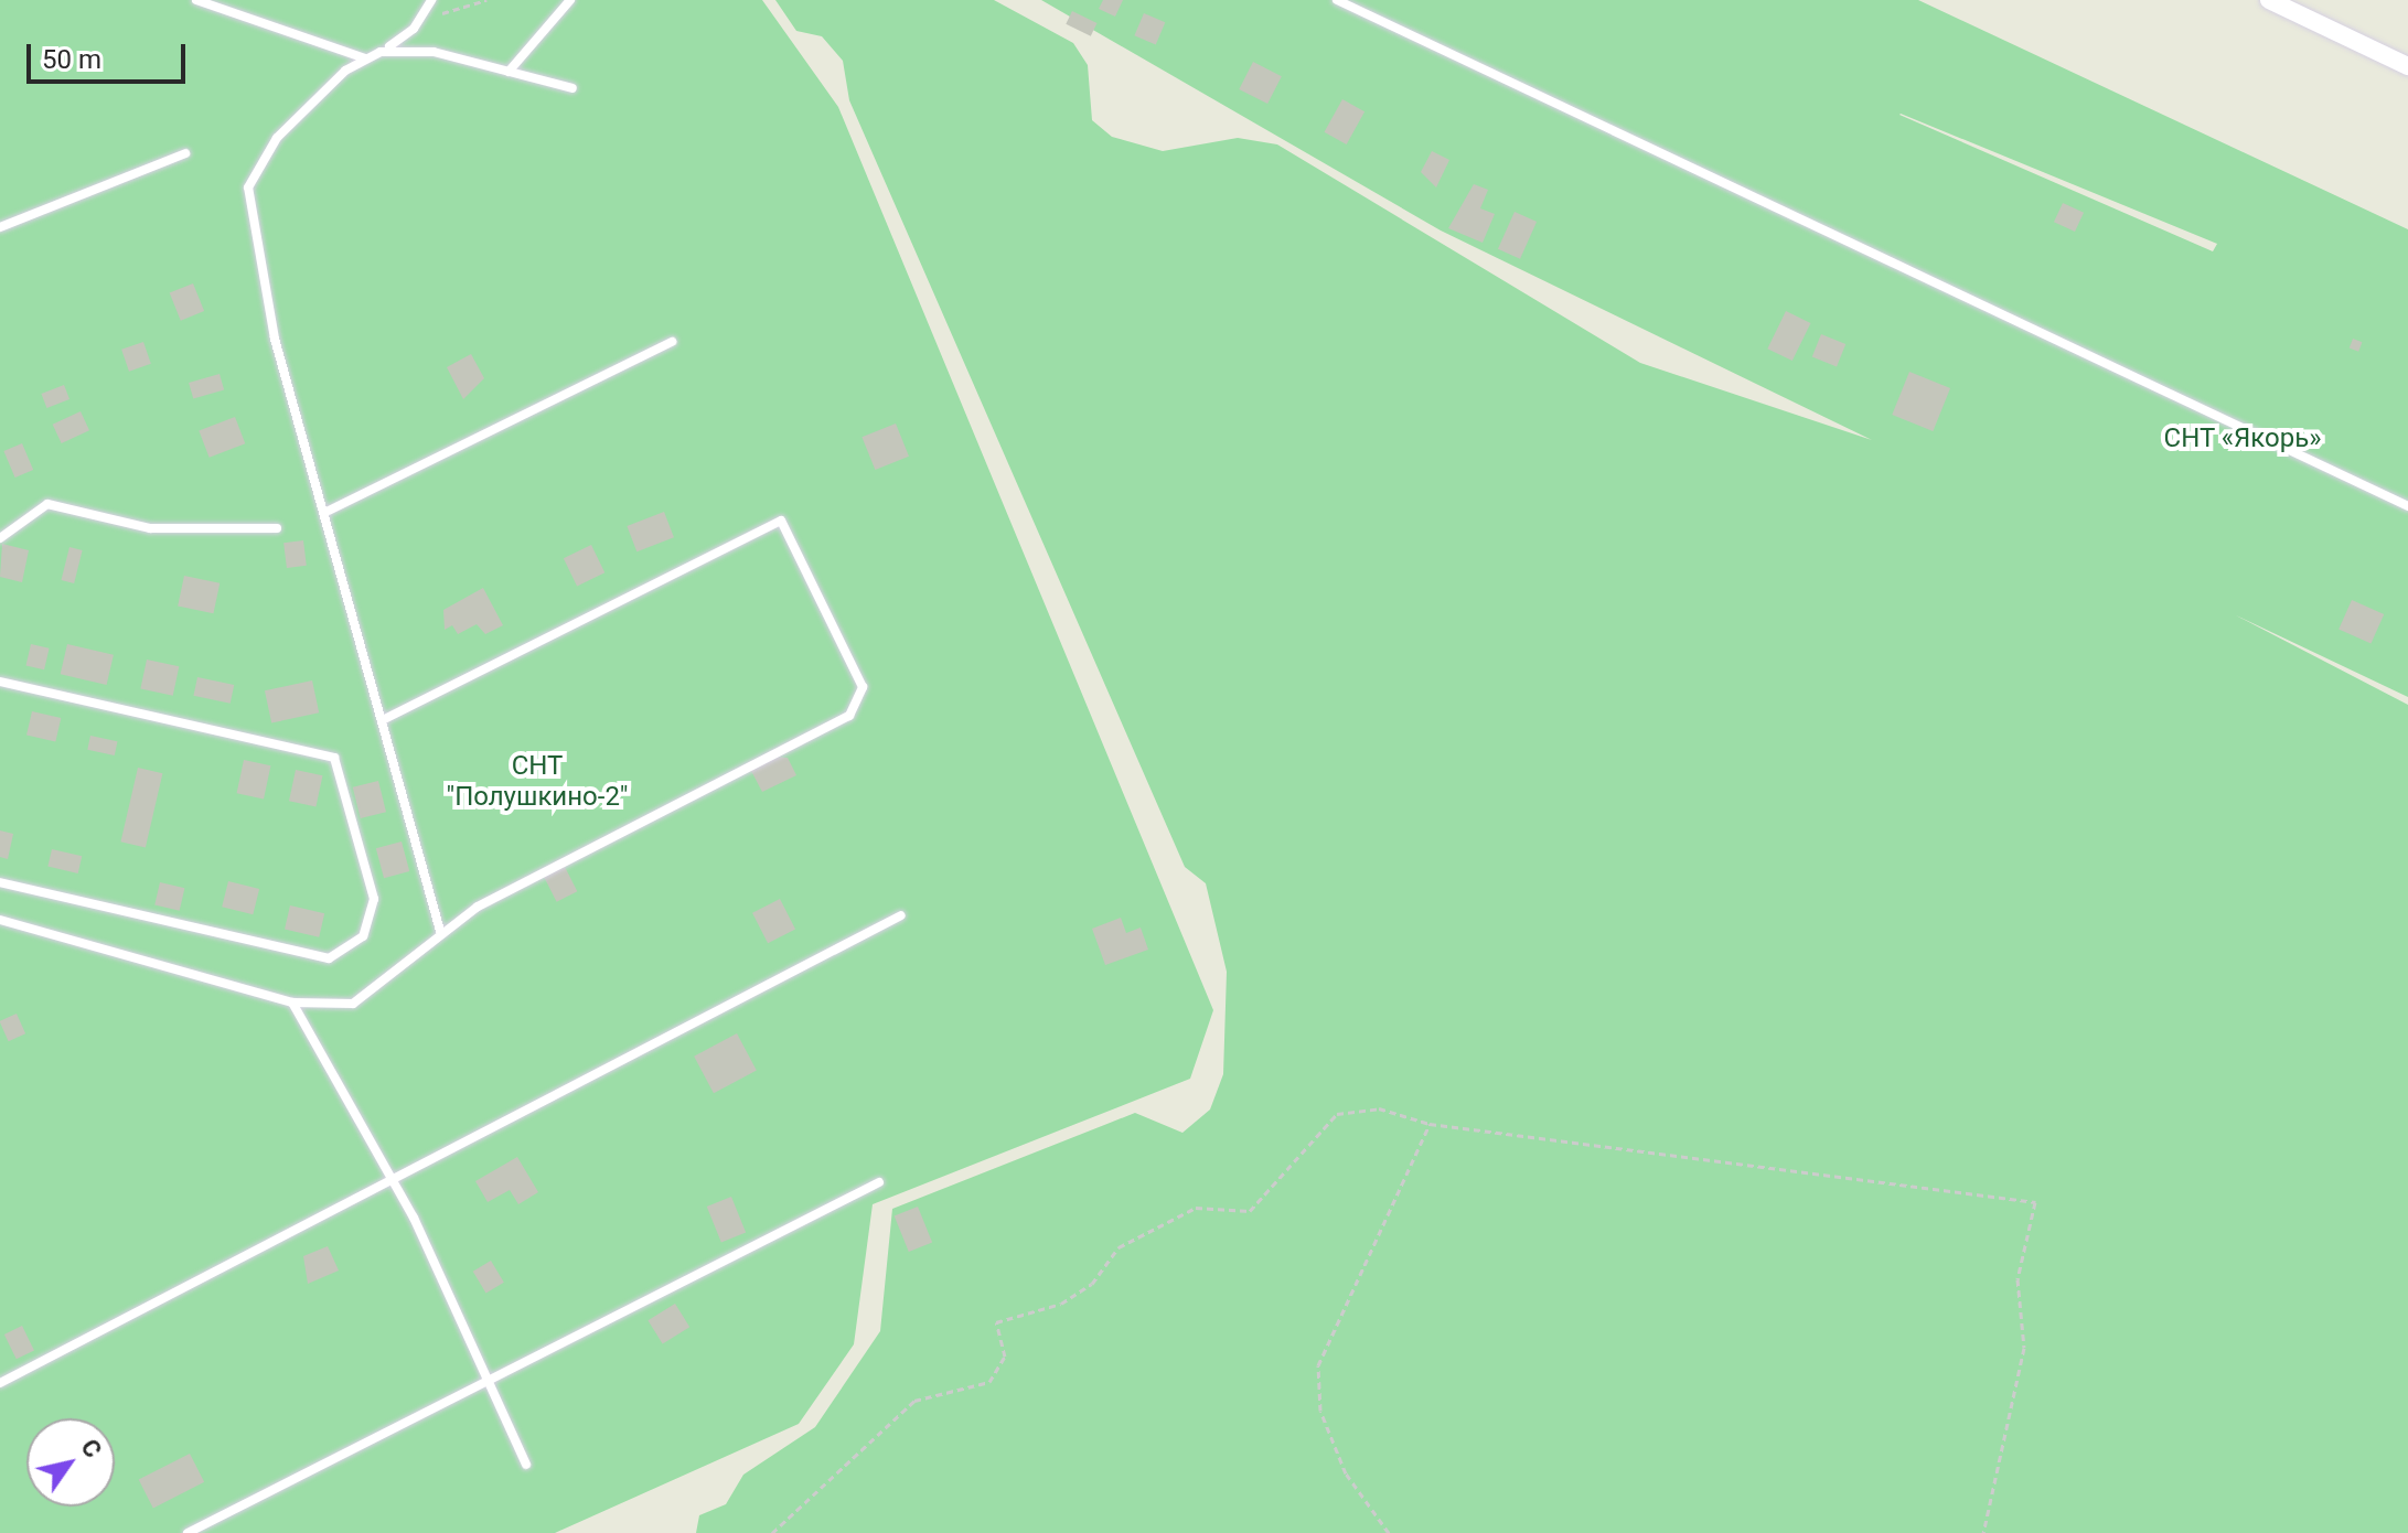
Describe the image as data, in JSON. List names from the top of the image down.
{
  "parks": ["СНТ «Якорь»", "СНТ \"Полушкино-2\""],
  "scale_bar": "50 m",
  "north": "top right"
}
